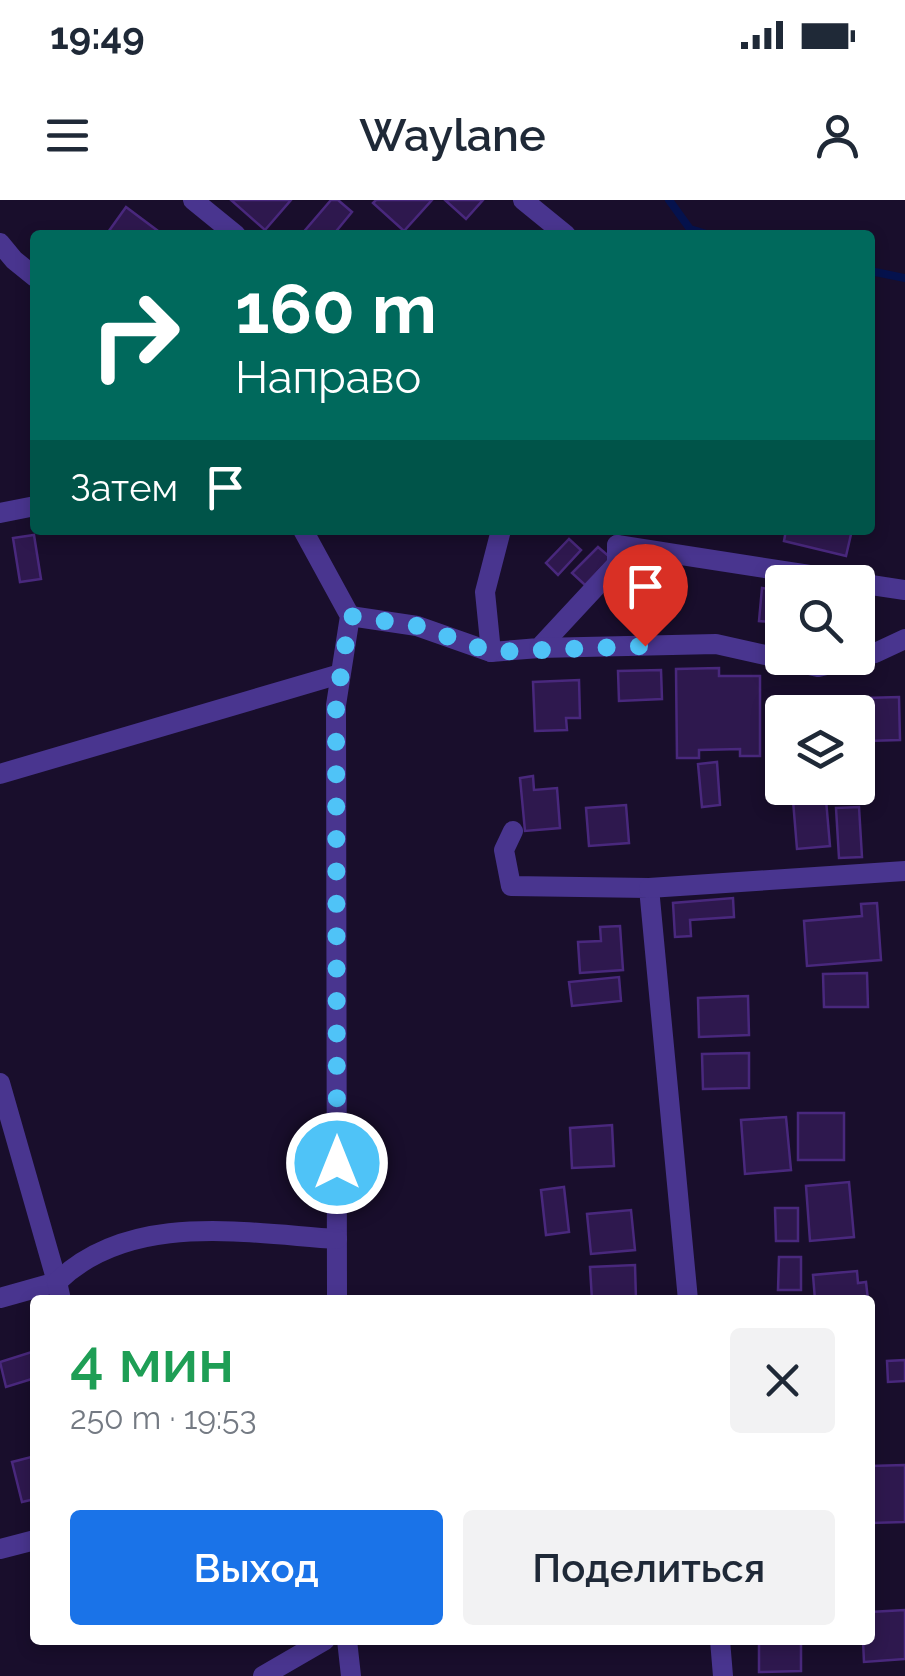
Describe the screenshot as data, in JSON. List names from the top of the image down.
{
  "page": {
    "status": "19:49",
    "header": "Waylane",
    "turn": ["160 m", "Направо"],
    "then": "Затем",
    "heading": ["4 мин", "250 m · 19:53"],
    "buttons": ["Выход", "Поделиться"]
  }
}
